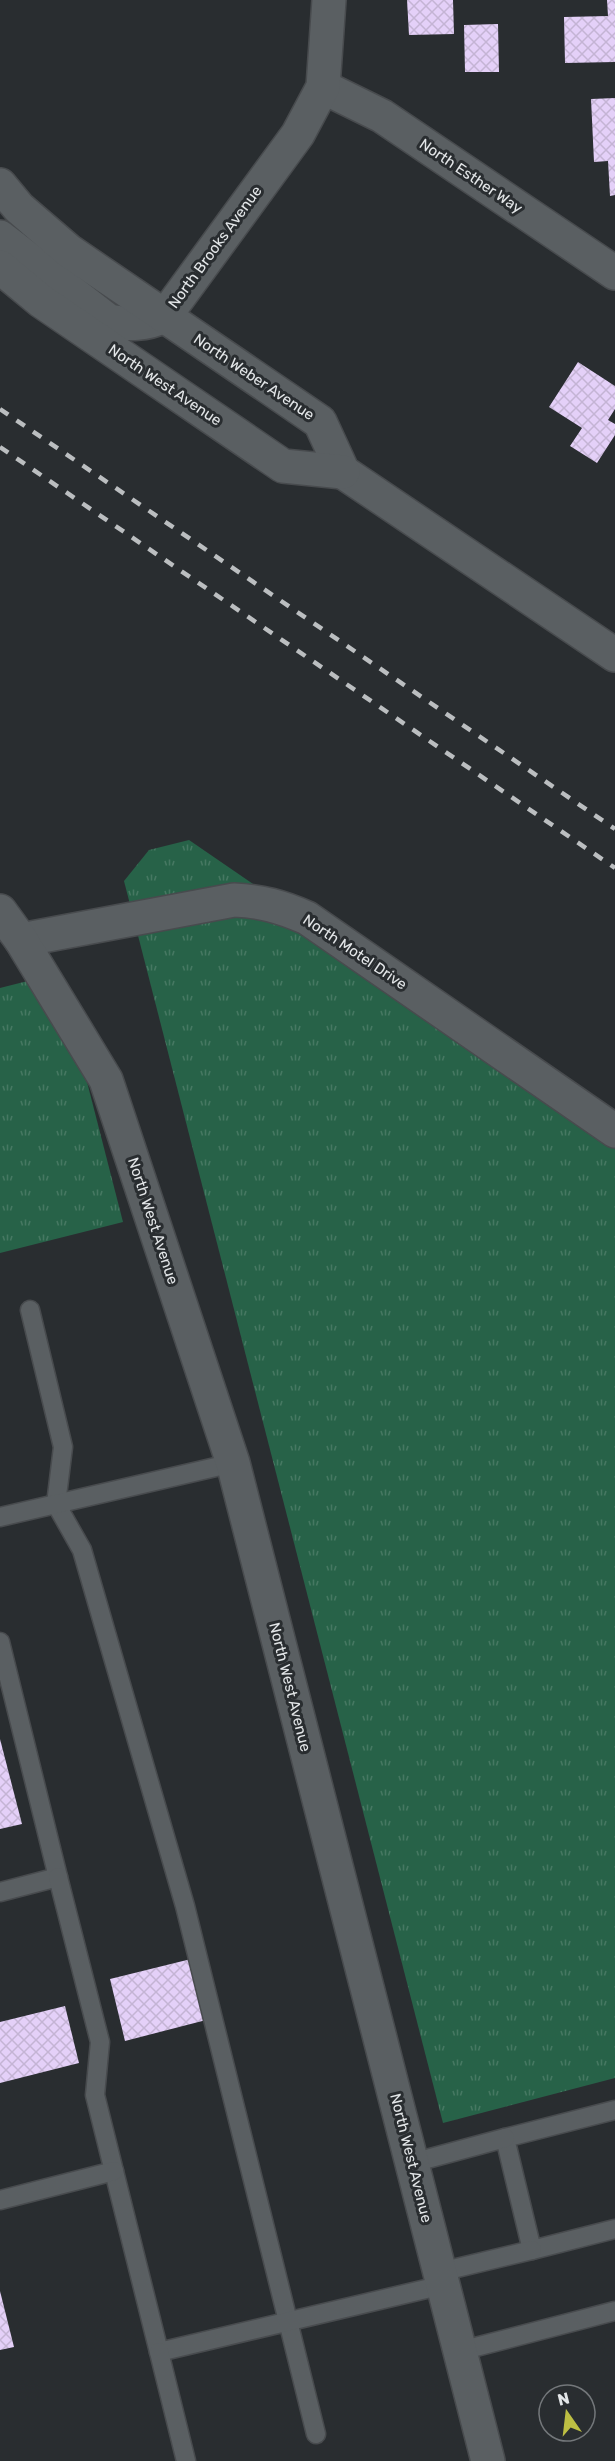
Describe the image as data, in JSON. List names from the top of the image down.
{
  "streets": {
    "street": [
      "North Esther Way",
      "North Brooks Avenue",
      "North Weber Avenue",
      "North West Avenue",
      "North Motel Drive"
    ]
  },
  "crossings": [
    ["North Esther Way", "North Brooks Avenue"],
    ["North Brooks Avenue", "North Weber Avenue"],
    ["North Weber Avenue", "North West Avenue"],
    ["North West Avenue", "North Motel Drive"]
  ],
  "north": "top"
}
